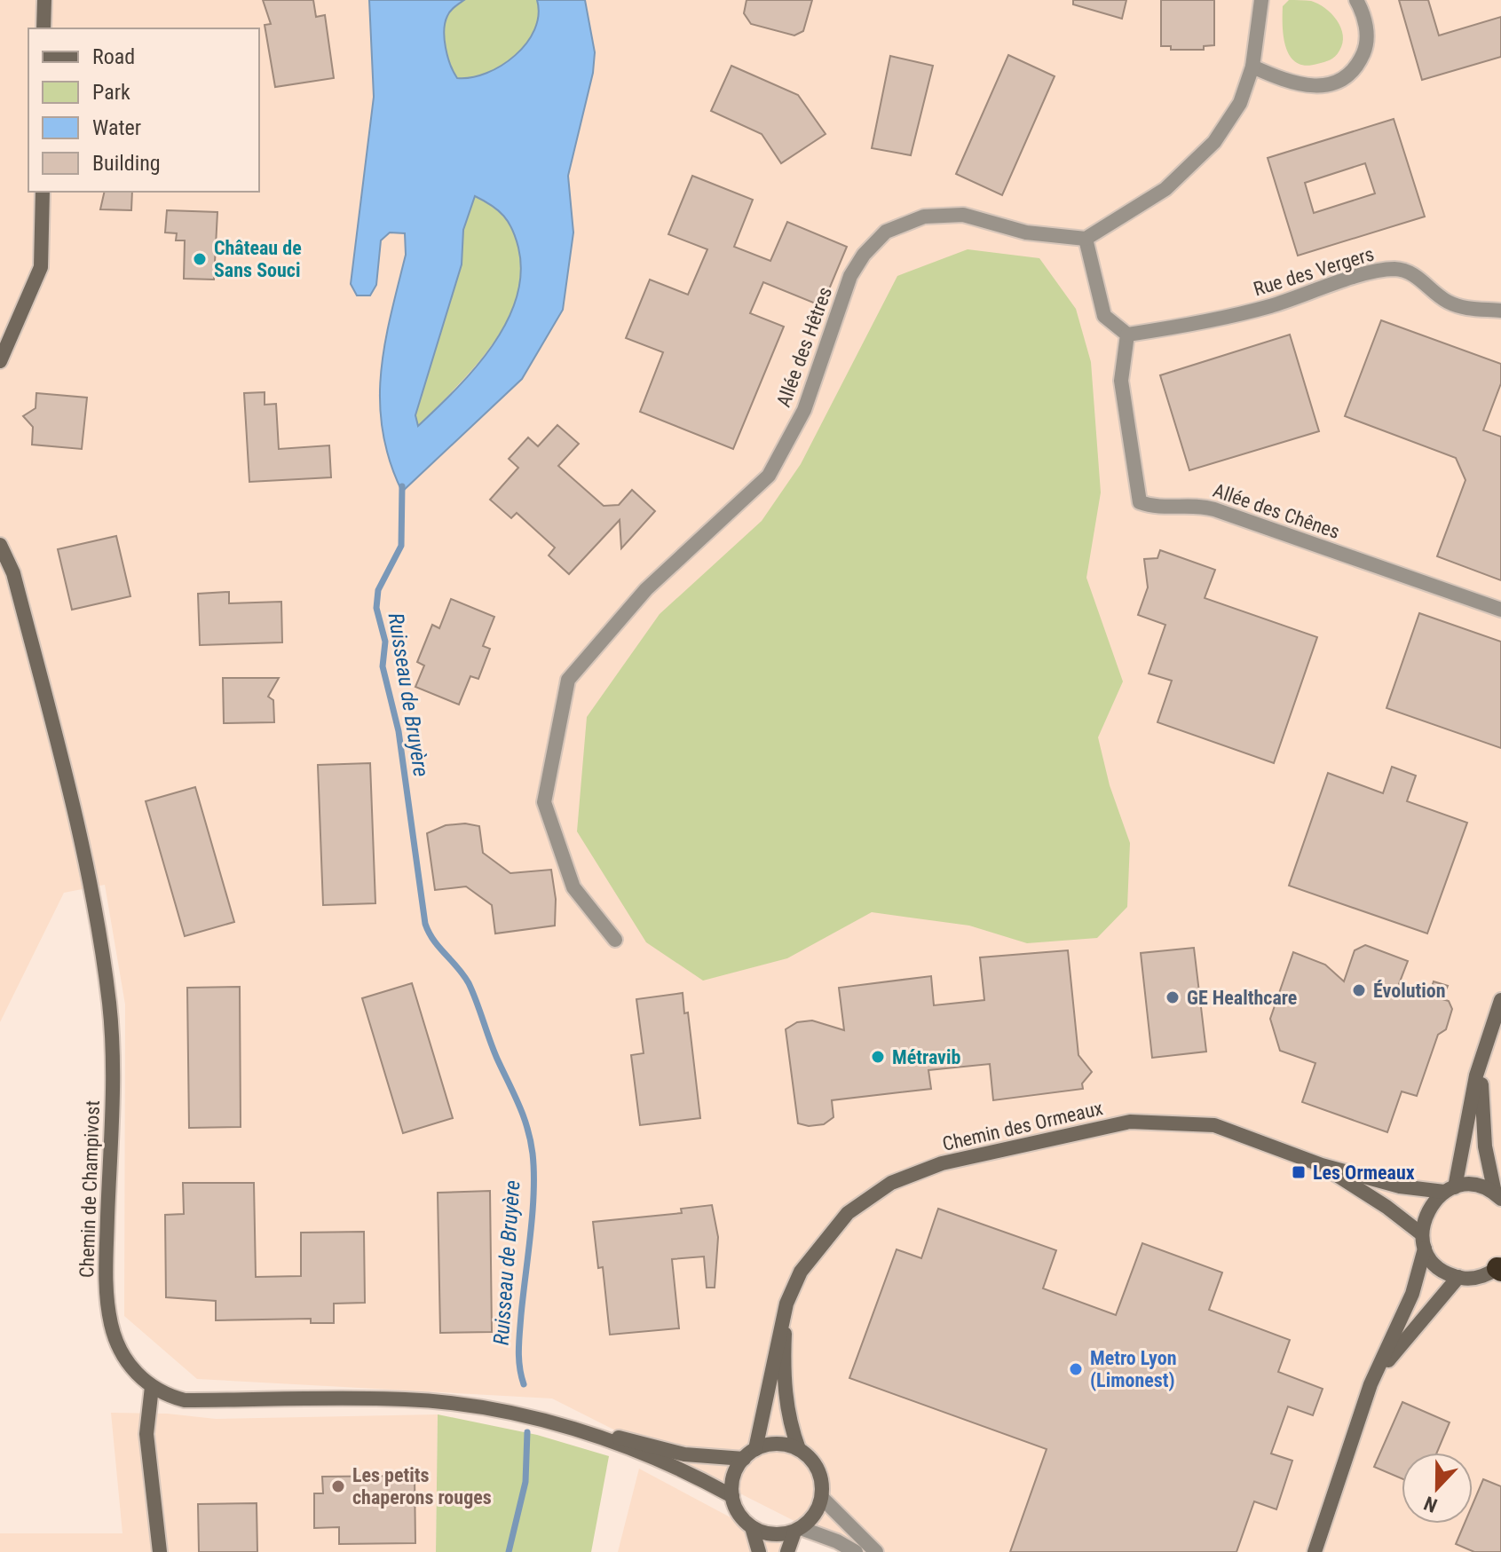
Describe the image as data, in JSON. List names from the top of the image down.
{
  "streets": {
    "street": [
      "Rue des Vergers",
      "Allée des Hêtres",
      "Allée des Chênes",
      "Chemin des Ormeaux",
      "Chemin de Champivost"
    ]
  },
  "crossings": [
    ["Rue des Vergers", "Allée des Chênes"],
    ["Chemin des Ormeaux", "Chemin de Champivost"]
  ],
  "water": ["Ruisseau de Bruyère"],
  "places": {
    "other": [
      "Château de Sans Souci",
      "Évolution",
      "GE Healthcare",
      "Métravib",
      "Metro Lyon (Limonest)",
      "Les petits chaperons rouges"
    ],
    "transit": ["Les Ormeaux"]
  },
  "legend": [
    "Road",
    "Park",
    "Water",
    "Building"
  ],
  "north": "bottom"
}
